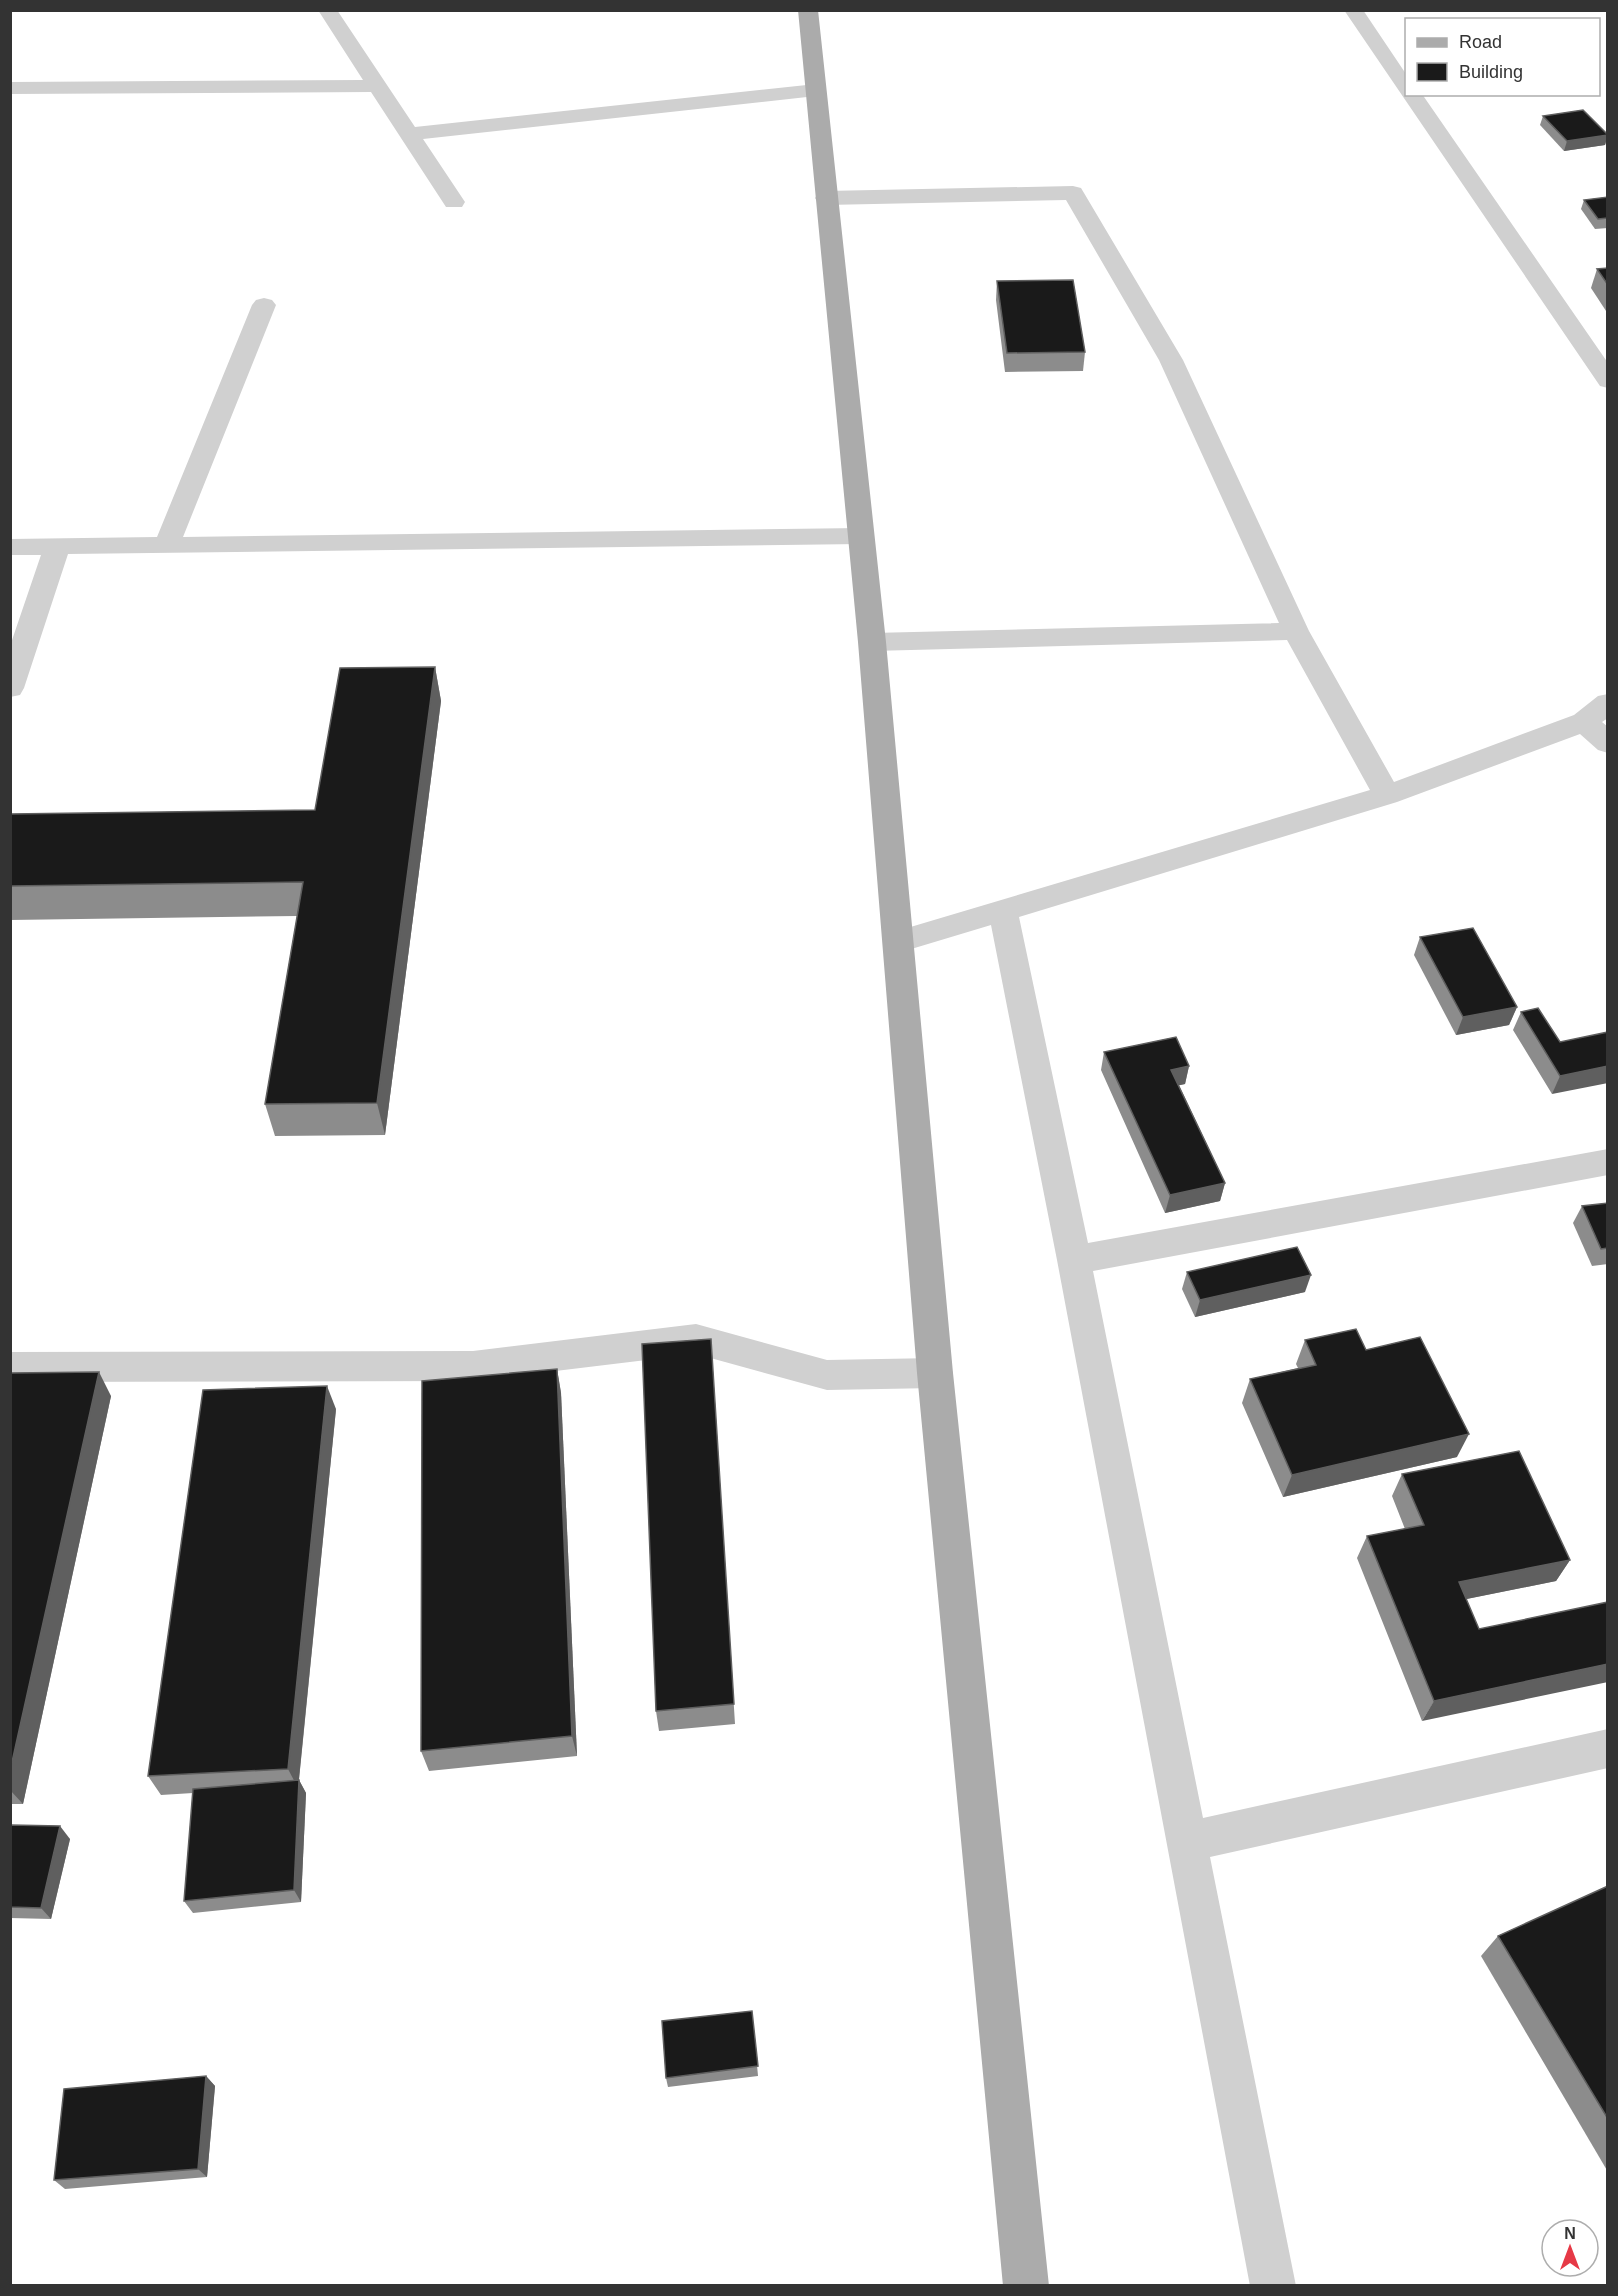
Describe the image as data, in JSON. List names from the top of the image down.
{
  "legend": ["Road", "Building"],
  "north": "top"
}
